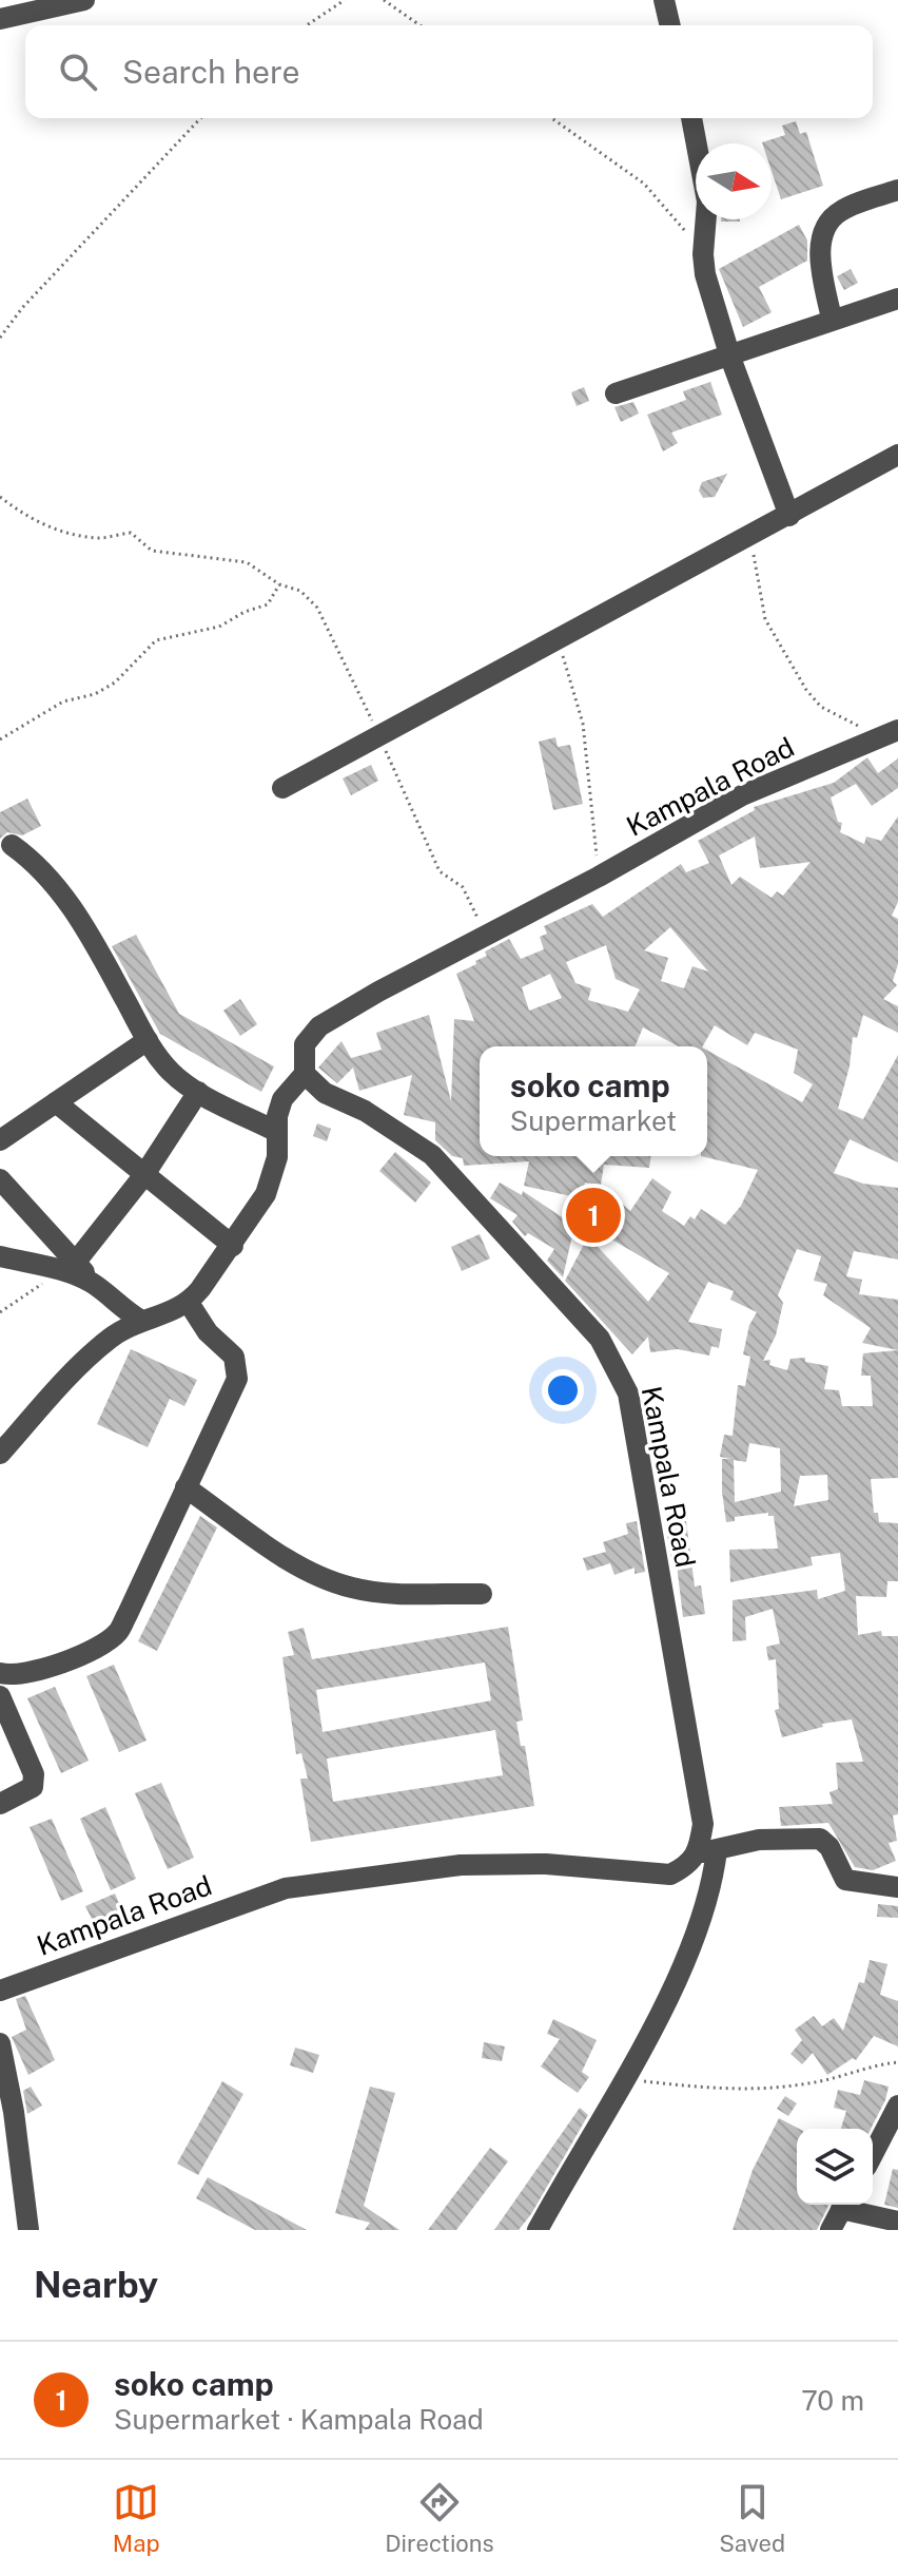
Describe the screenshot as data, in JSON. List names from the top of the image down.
{
  "streets": {
    "street": ["Kampala Road"]
  },
  "north": "right",
  "page": {
    "search": "Search here",
    "popup": ["soko camp", "Supermarket"],
    "pins": "1",
    "heading": "Nearby",
    "list": [
      {
        "mark": "1",
        "name": "soko camp",
        "note": "Supermarket · Kampala Road",
        "value": "70 m"
      }
    ],
    "nav": ["Map", "Directions", "Saved"]
  }
}
